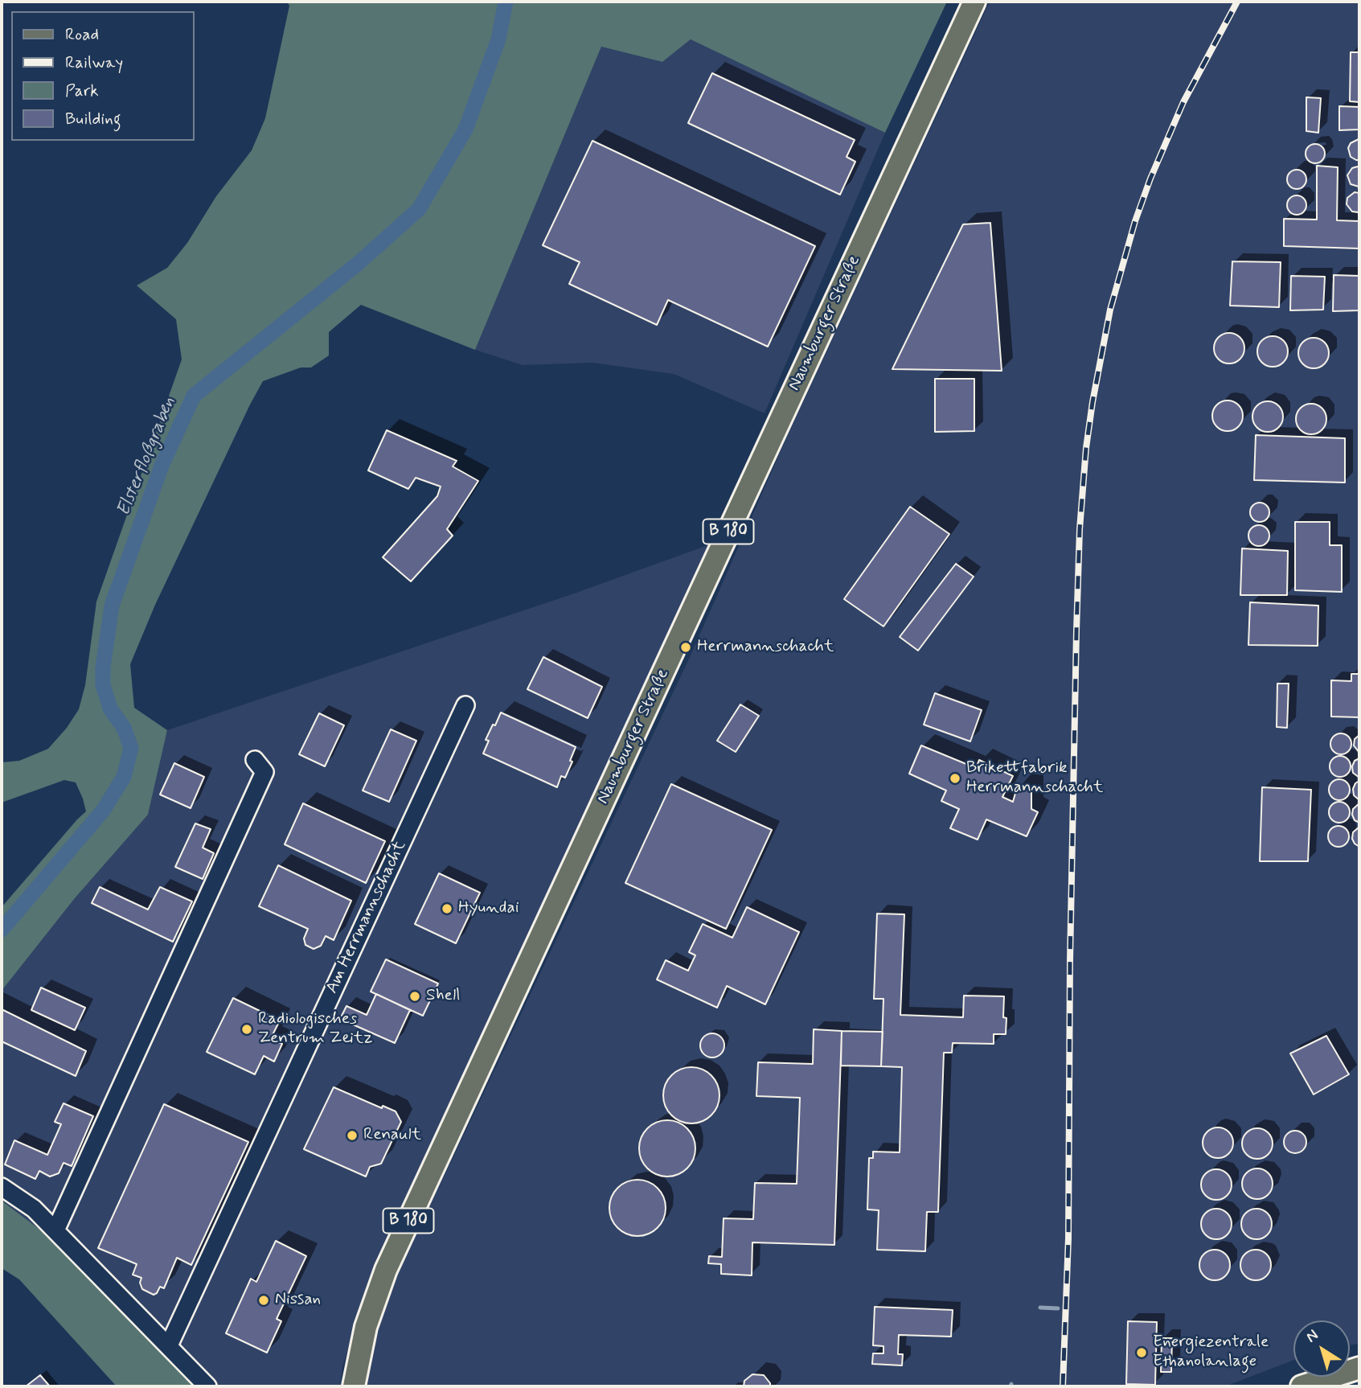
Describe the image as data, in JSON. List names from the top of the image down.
{
  "streets": {
    "main road": ["Naumburger Straße", "B 180"],
    "street": ["Am Herrmannschacht"]
  },
  "water": ["Elsterfloßgraben"],
  "places": [
    "Herrmannschacht",
    "Brikettfabrik Herrmannschacht",
    "Hyundai",
    "Shell",
    "Radiologisches Zentrum Zeitz",
    "Renault",
    "Nissan",
    "Energiezentrale Ethanolanlage"
  ],
  "legend": [
    "Road",
    "Railway",
    "Park",
    "Building"
  ],
  "north": "top left"
}
